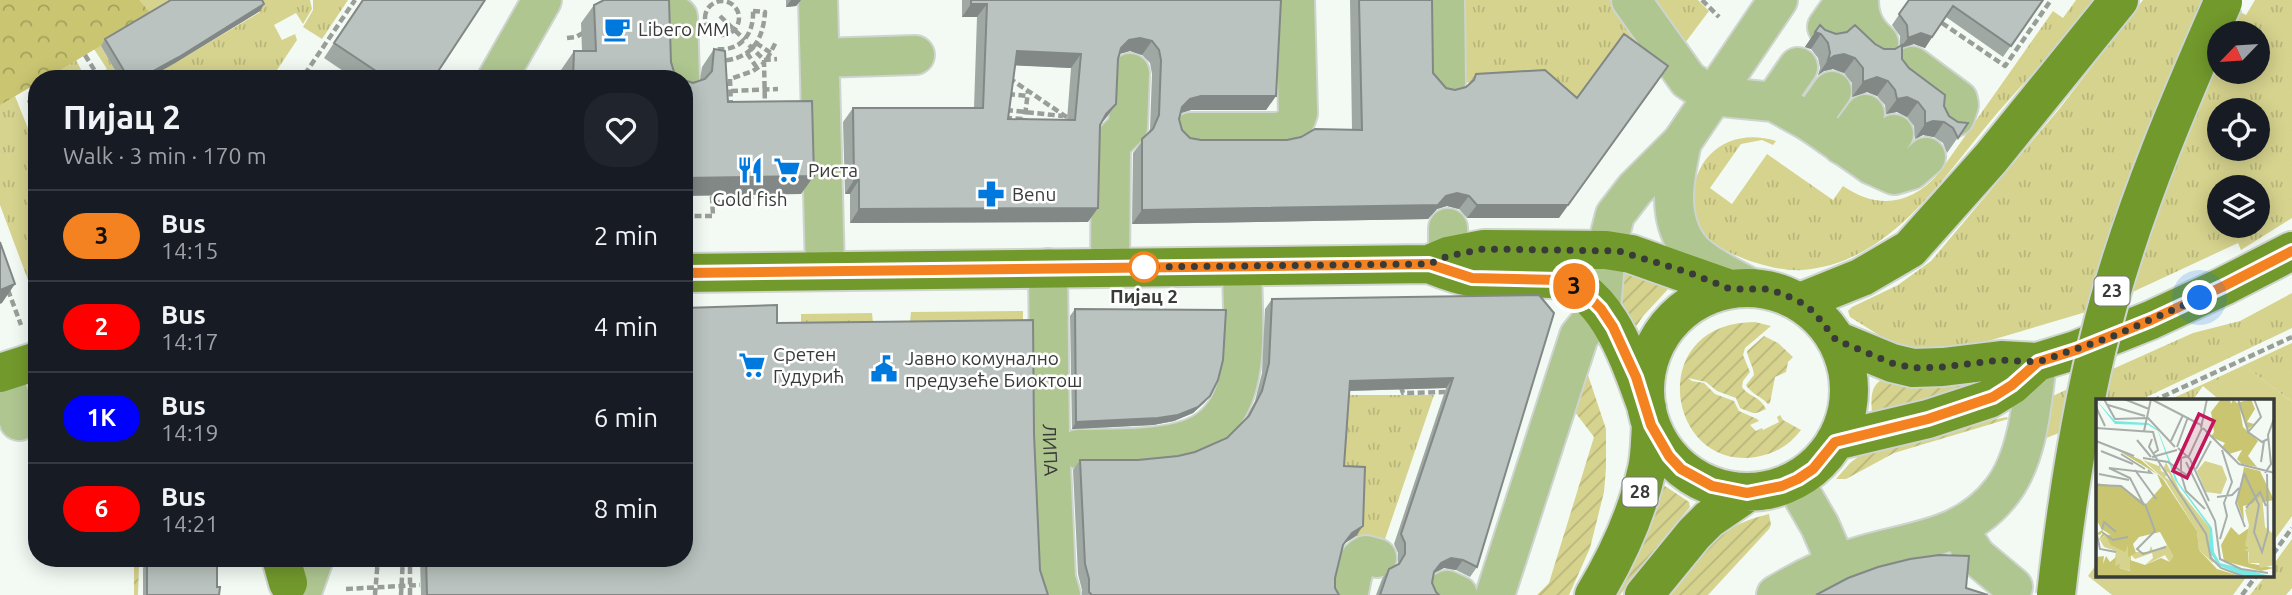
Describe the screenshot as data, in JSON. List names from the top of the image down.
{
  "streets": {
    "main road": ["23", "28"],
    "street": ["ЛИПА"]
  },
  "places": {
    "cafe": ["Libero MM"],
    "restaurant": ["Gold fish"],
    "supermarket": ["Риста", "Сретен Гудурић"],
    "pharmacy": ["Benu"],
    "other": ["Пијац 2"],
    "public building": ["Јавно комунално предузеће Биоктош"]
  },
  "lines": ["bus line 3"],
  "north": "bottom left",
  "page": {
    "on_map": "3",
    "heading": ["Пијац 2", "Walk · 3 min · 170 m"],
    "list": [
      {
        "mark": "3",
        "name": "Bus",
        "note": "14:15",
        "value": "2 min"
      },
      {
        "mark": "2",
        "name": "Bus",
        "note": "14:17",
        "value": "4 min"
      },
      {
        "mark": "1K",
        "name": "Bus",
        "note": "14:19",
        "value": "6 min"
      },
      {
        "mark": "6",
        "name": "Bus",
        "note": "14:21",
        "value": "8 min"
      }
    ]
  }
}
